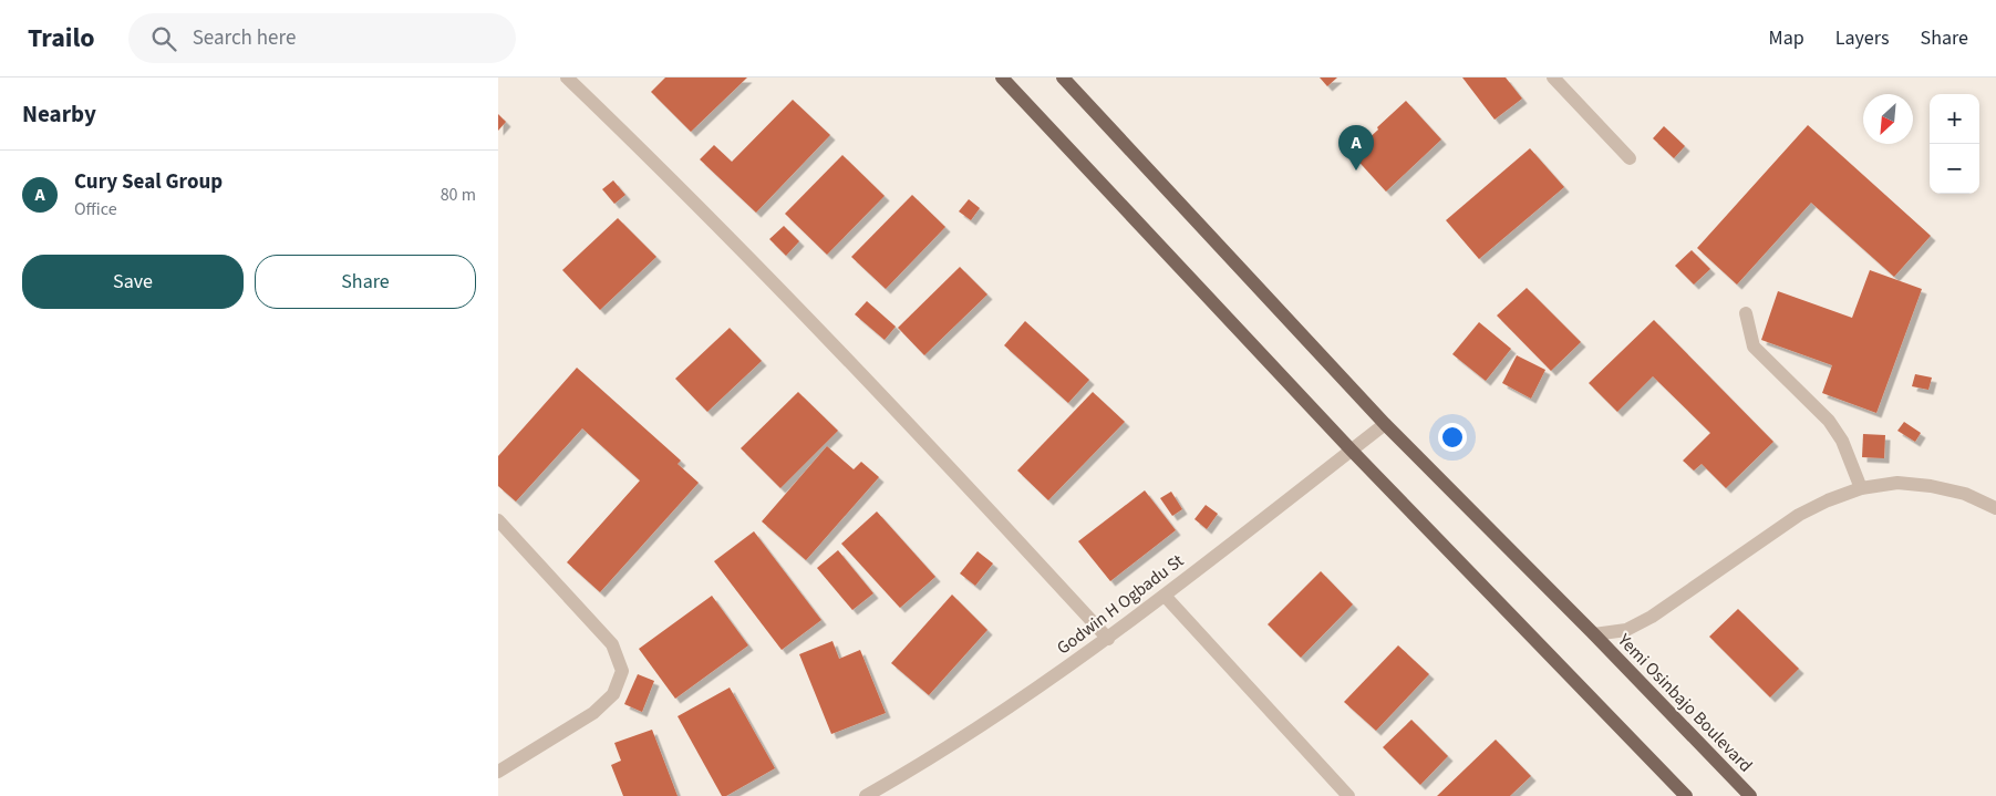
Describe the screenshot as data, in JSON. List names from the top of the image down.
{
  "streets": {
    "main road": ["Yemi Osinbajo Boulevard"],
    "street": ["Godwin H Ogbadu St"]
  },
  "crossings": [
    ["Godwin H Ogbadu St", "Yemi Osinbajo Boulevard"]
  ],
  "north": "bottom left",
  "page": {
    "header": "Trailo",
    "search": "Search here",
    "nav": ["Map", "Layers", "Share"],
    "heading": "Nearby",
    "map_buttons": ["+", "−"],
    "pins": "A",
    "list": [
      {
        "mark": "A",
        "name": "Cury Seal Group",
        "note": "Office",
        "value": "80 m"
      }
    ],
    "buttons": ["Save", "Share"]
  }
}
